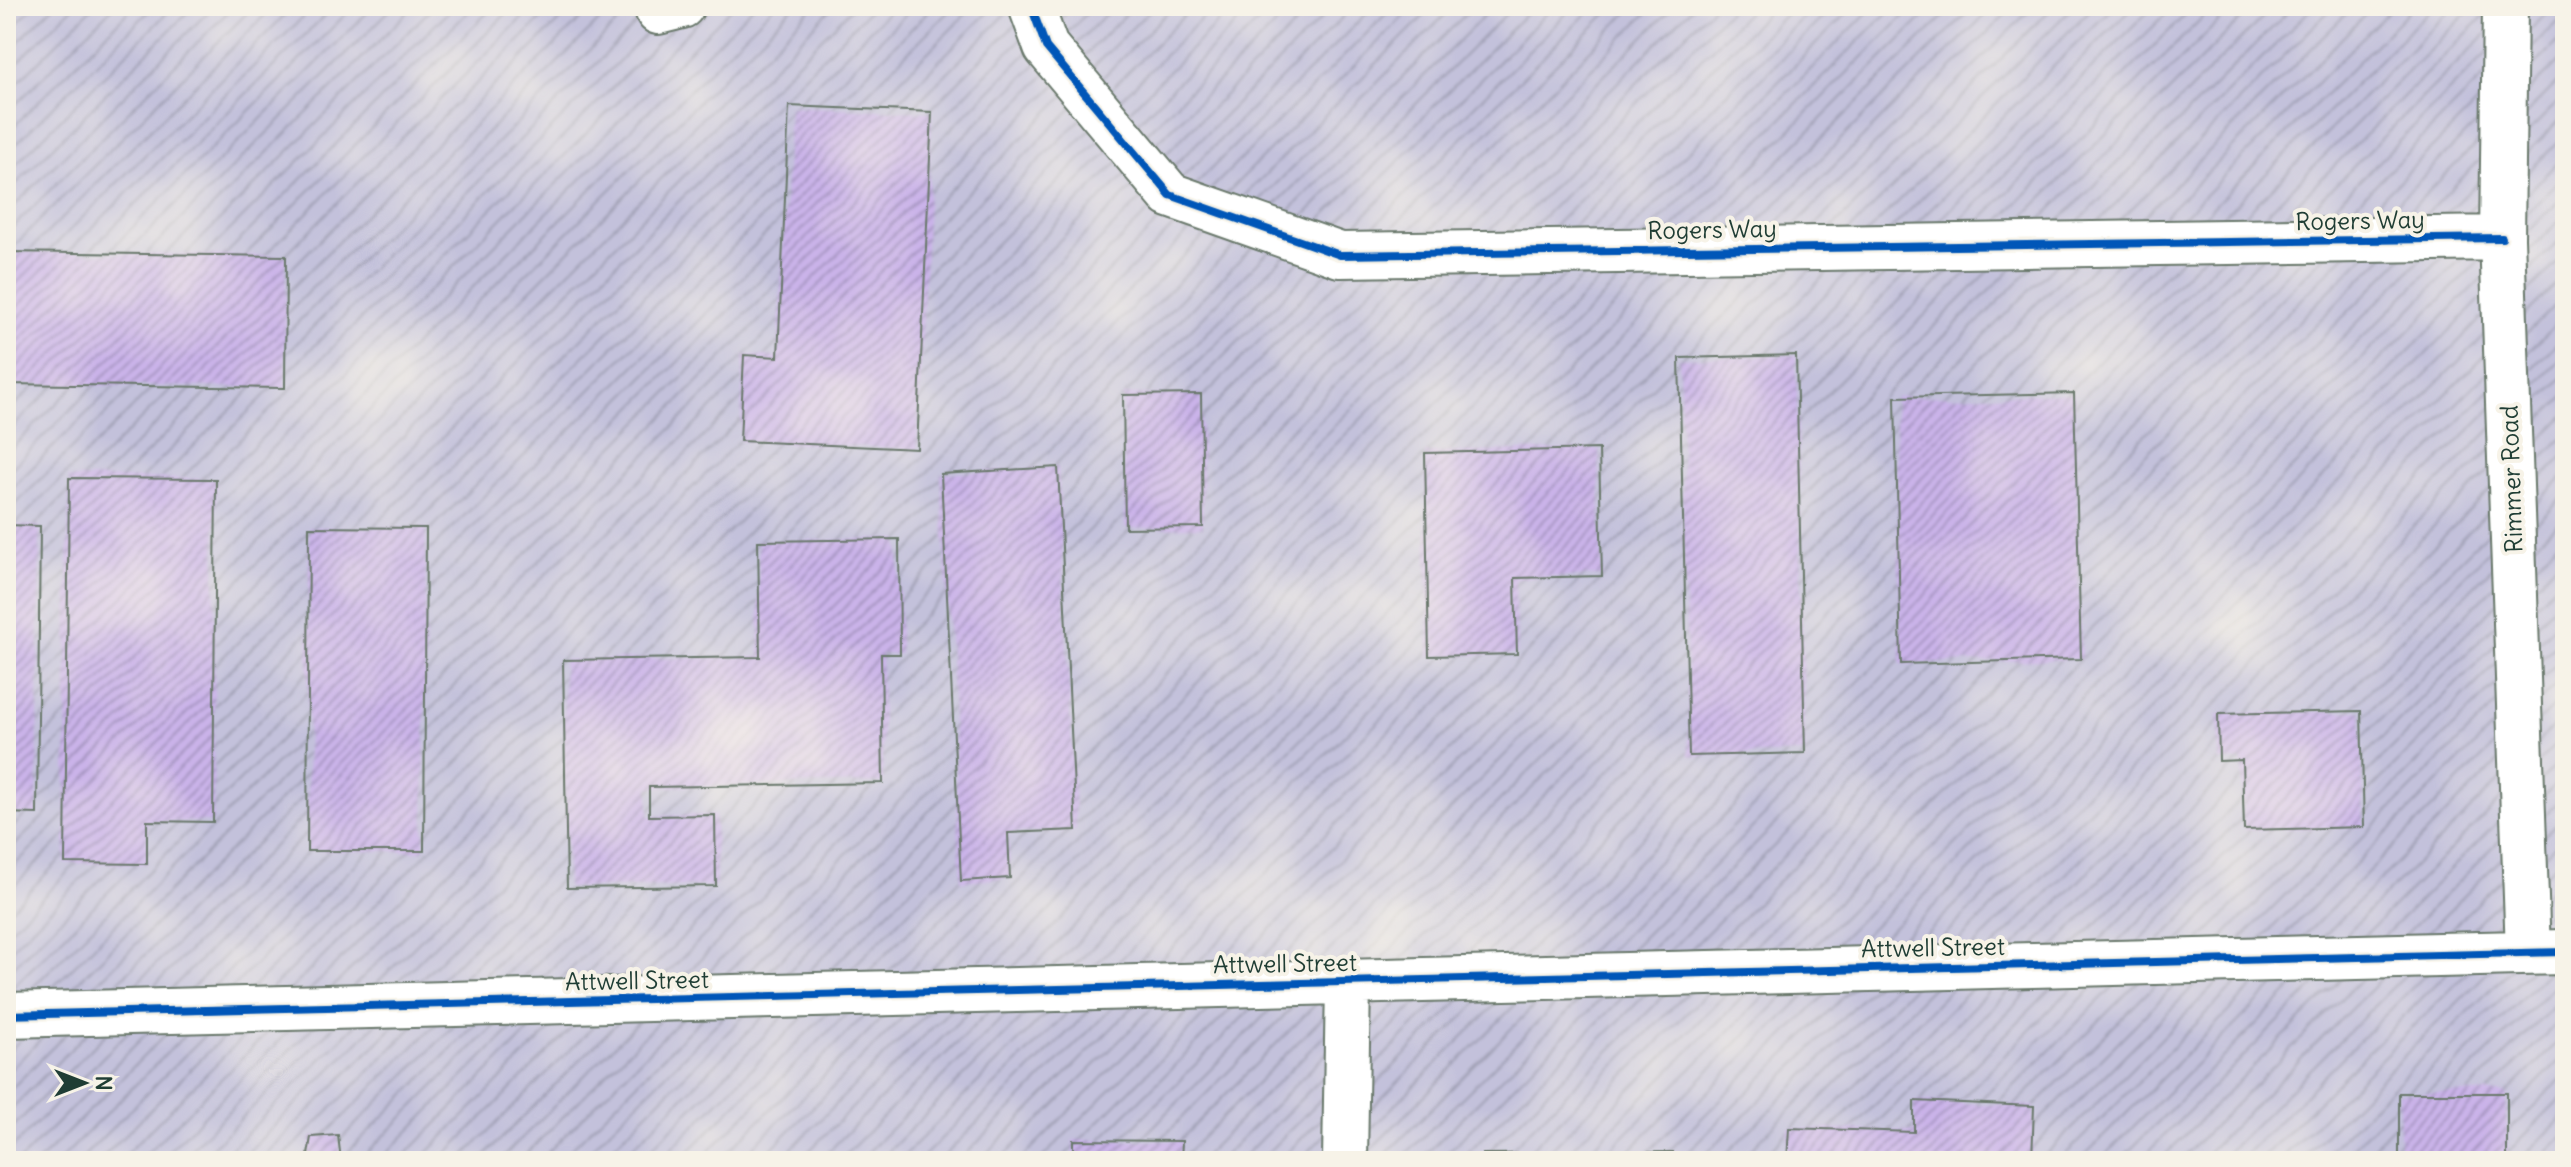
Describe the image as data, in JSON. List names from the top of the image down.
{
  "streets": {
    "street": ["Rogers Way", "Rimmer Road", "Attwell Street"]
  },
  "crossings": [
    ["Rogers Way", "Rimmer Road"],
    ["Rimmer Road", "Attwell Street"]
  ],
  "north": "right"
}
